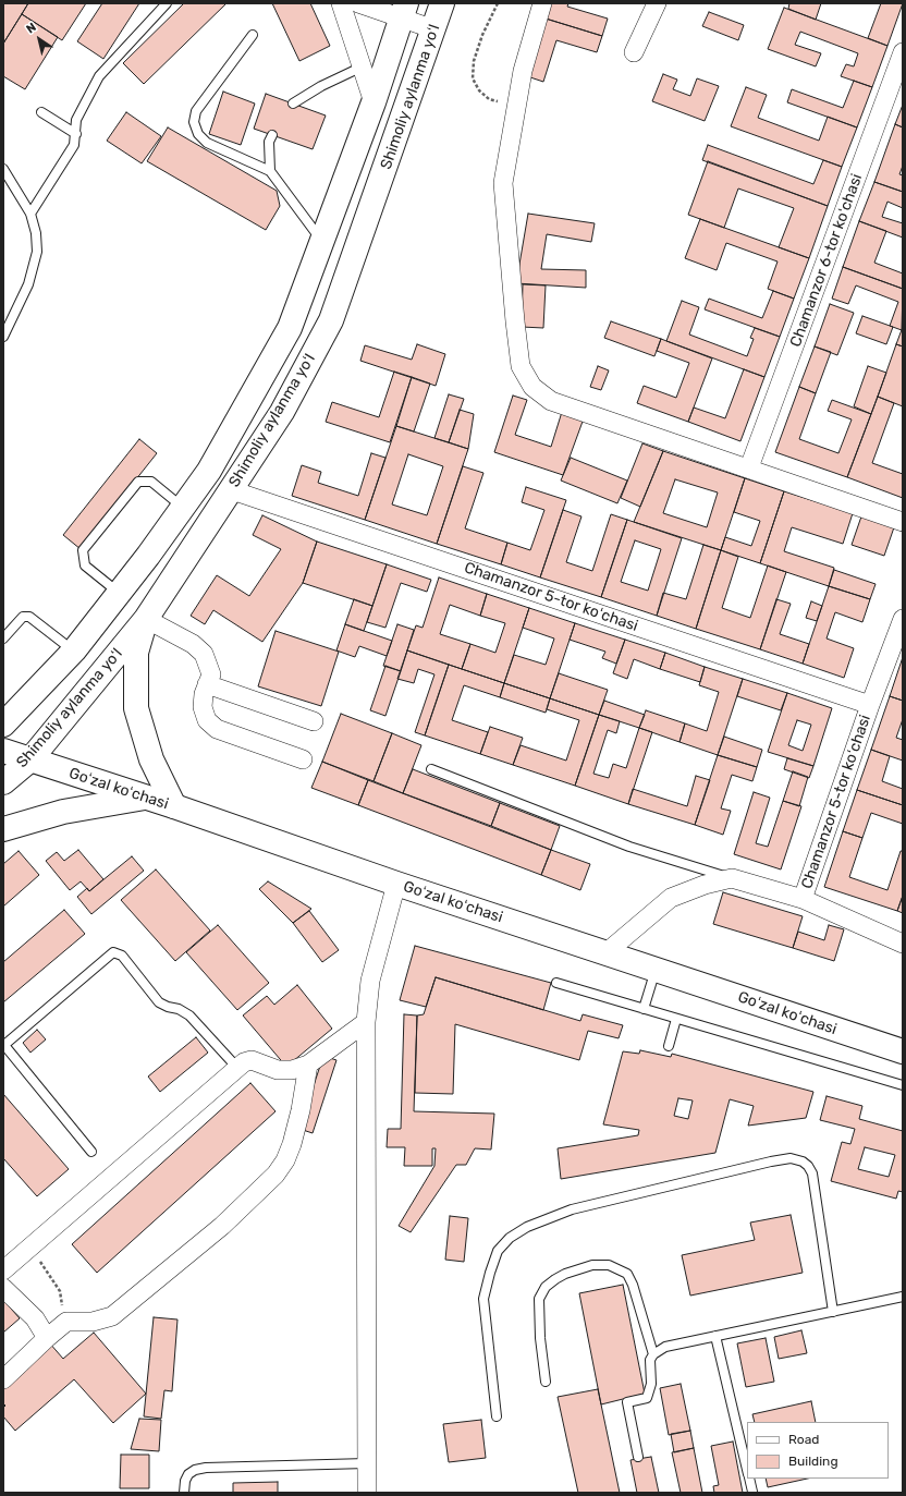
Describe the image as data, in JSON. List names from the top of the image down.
{
  "streets": {
    "main road": ["Shimoliy aylanma yoʻl", "Goʻzal koʻchasi"],
    "street": ["Chamanzor 6-tor koʻchasi", "Chamanzor 5-tor koʻchasi"]
  },
  "crossings": [
    ["Shimoliy aylanma yoʻl", "Chamanzor 5-tor koʻchasi"],
    ["Shimoliy aylanma yoʻl", "Goʻzal koʻchasi"]
  ],
  "legend": ["Road", "Building"],
  "north": "top left"
}
